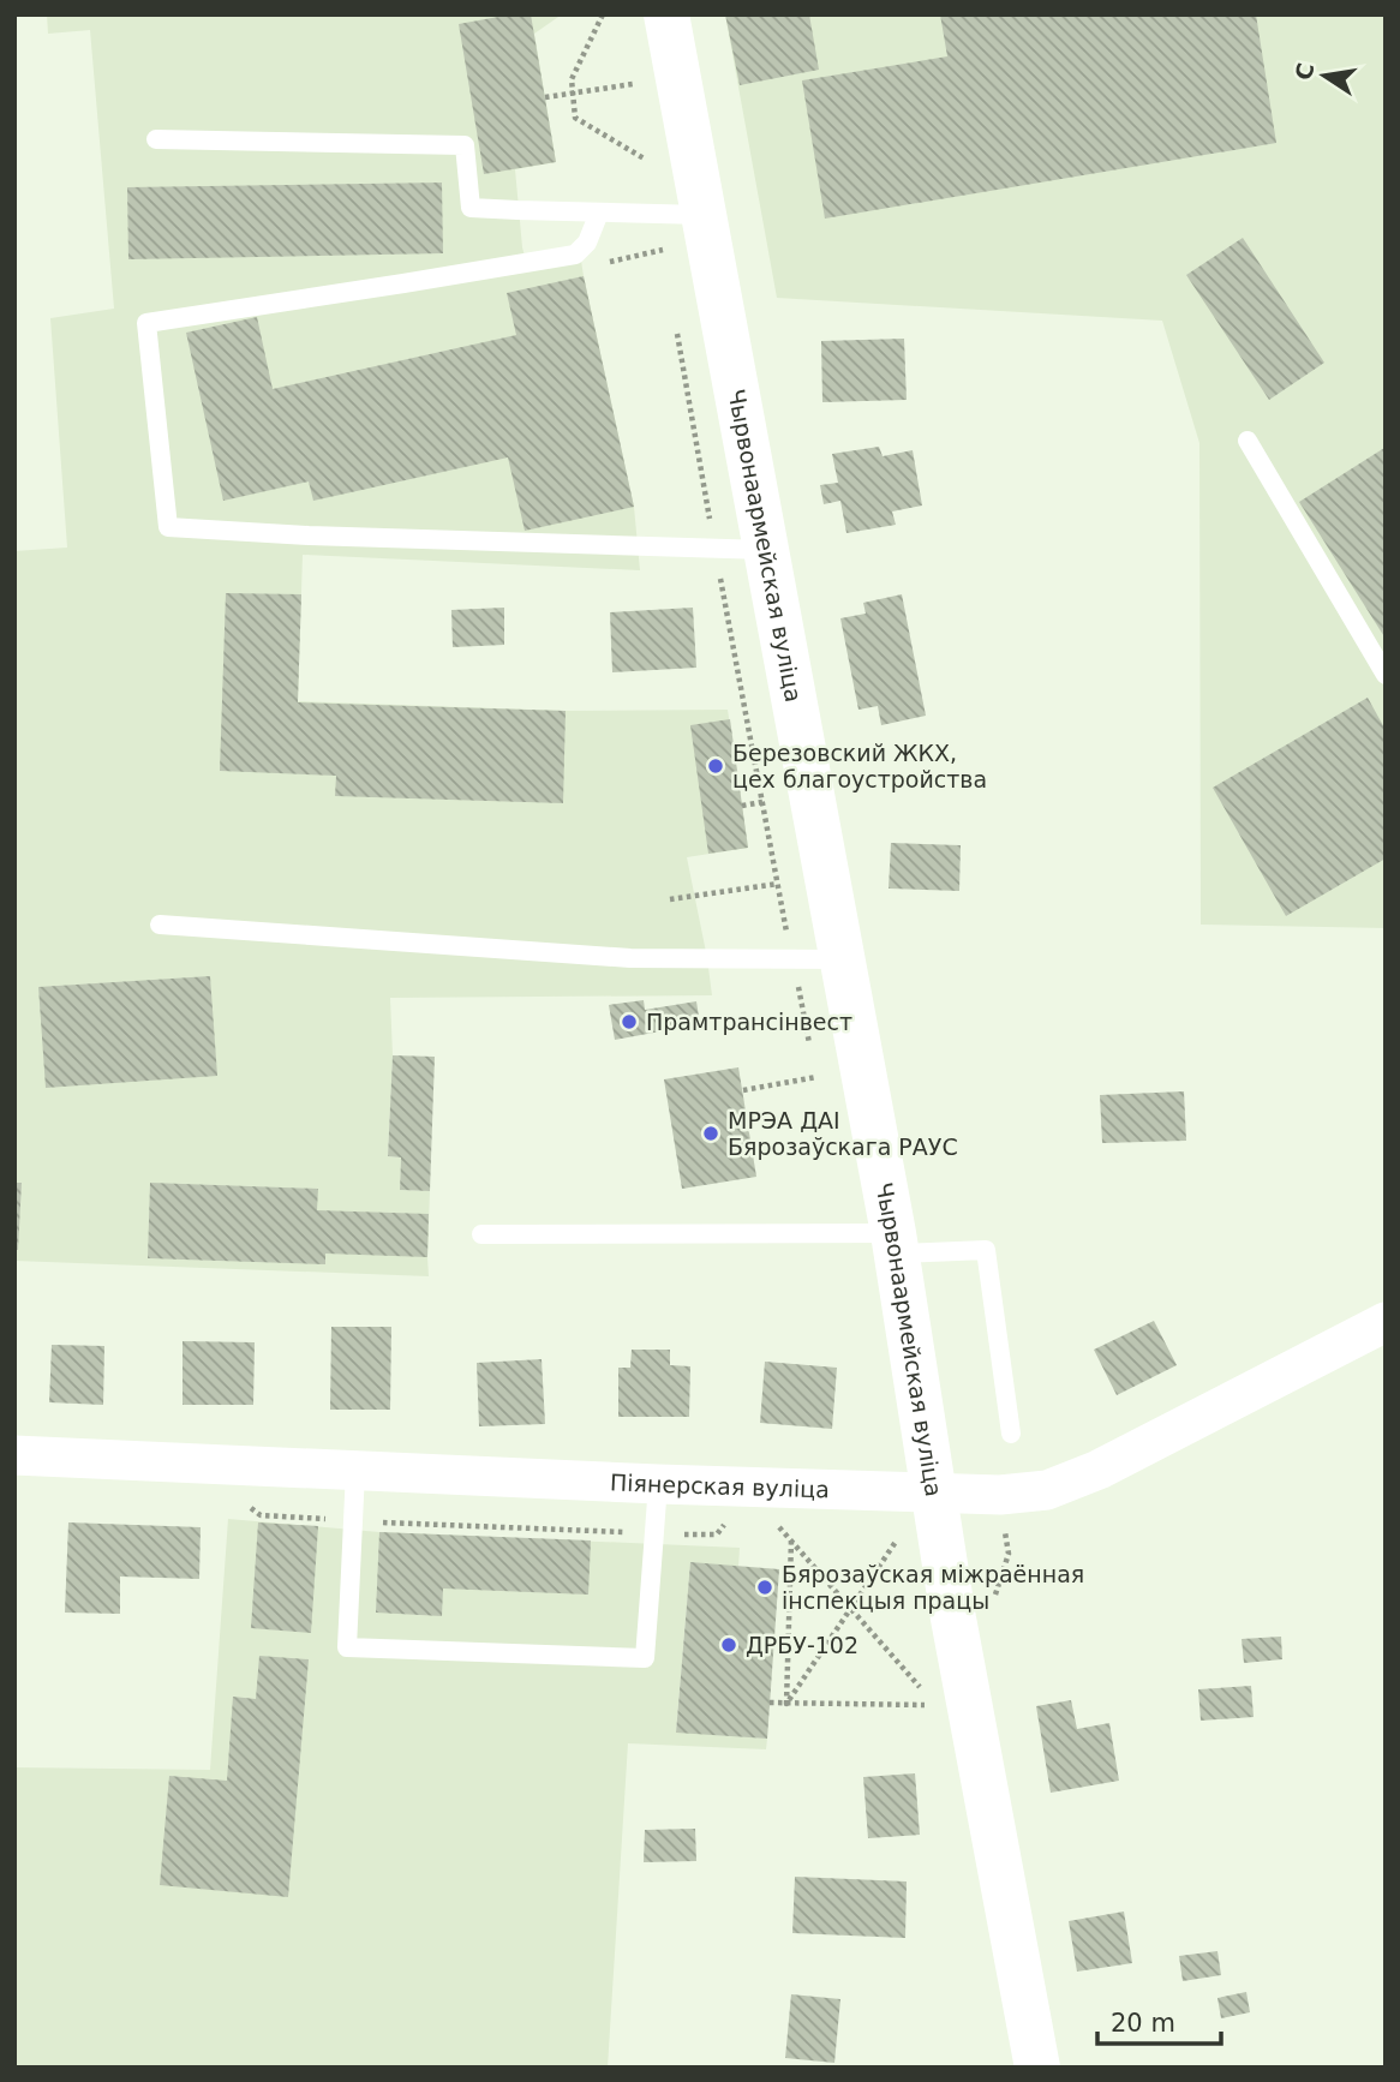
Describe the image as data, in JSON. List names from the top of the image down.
{
  "streets": {
    "main road": ["Чырвонаармейская вуліца"],
    "street": ["Піянерская вуліца"]
  },
  "crossings": [
    ["Чырвонаармейская вуліца", "Піянерская вуліца"]
  ],
  "places": [
    "Березовский ЖКХ, цех благоустройства",
    "Прамтрансінвест",
    "МРЭА ДАІ Бярозаўскага РАУС",
    "Бярозаўская міжраённая інспекцыя працы",
    "ДРБУ-102"
  ],
  "scale_bar": "20 m",
  "north": "left"
}
